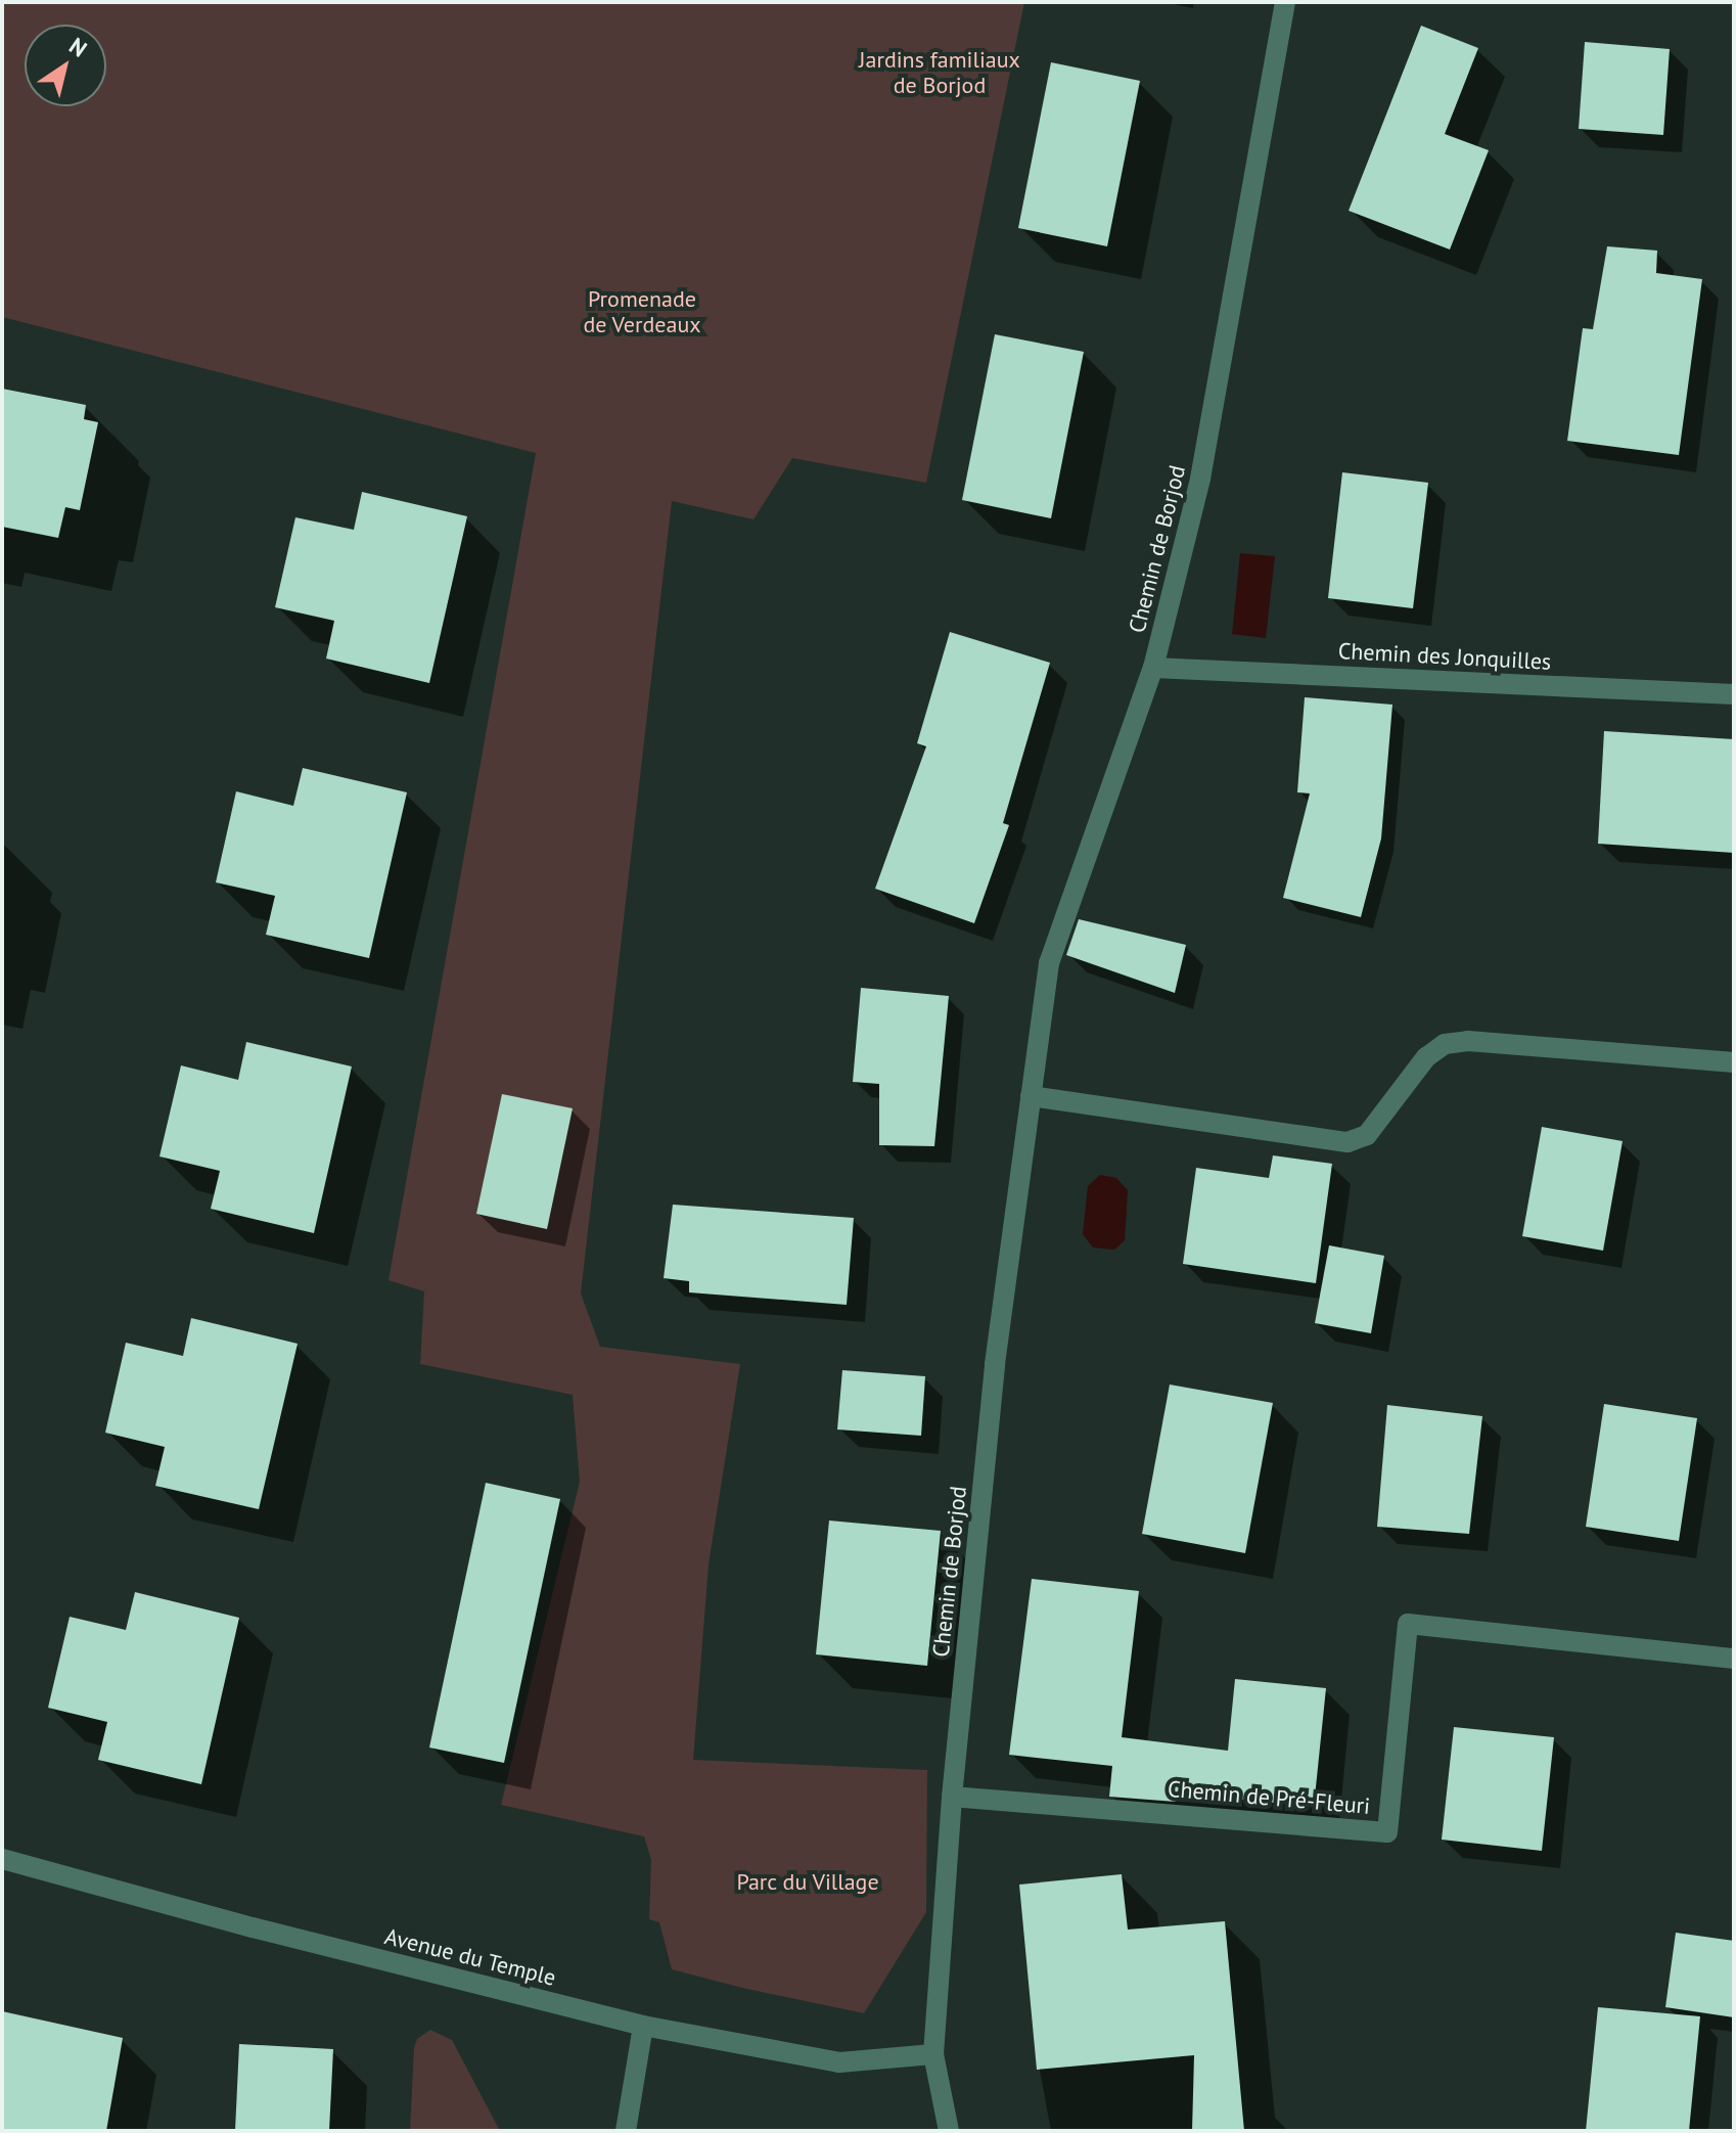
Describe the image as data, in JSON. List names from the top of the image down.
{
  "streets": {
    "street": [
      "Chemin de Borjod",
      "Chemin des Jonquilles",
      "Chemin de Pré-Fleuri",
      "Avenue du Temple"
    ]
  },
  "crossings": [
    ["Chemin de Borjod", "Chemin des Jonquilles"],
    ["Chemin de Borjod", "Chemin de Pré-Fleuri"],
    ["Chemin de Borjod", "Avenue du Temple"]
  ],
  "parks": ["Jardins familiaux de Borjod", "Promenade de Verdeaux", "Parc du Village"],
  "north": "top right"
}
